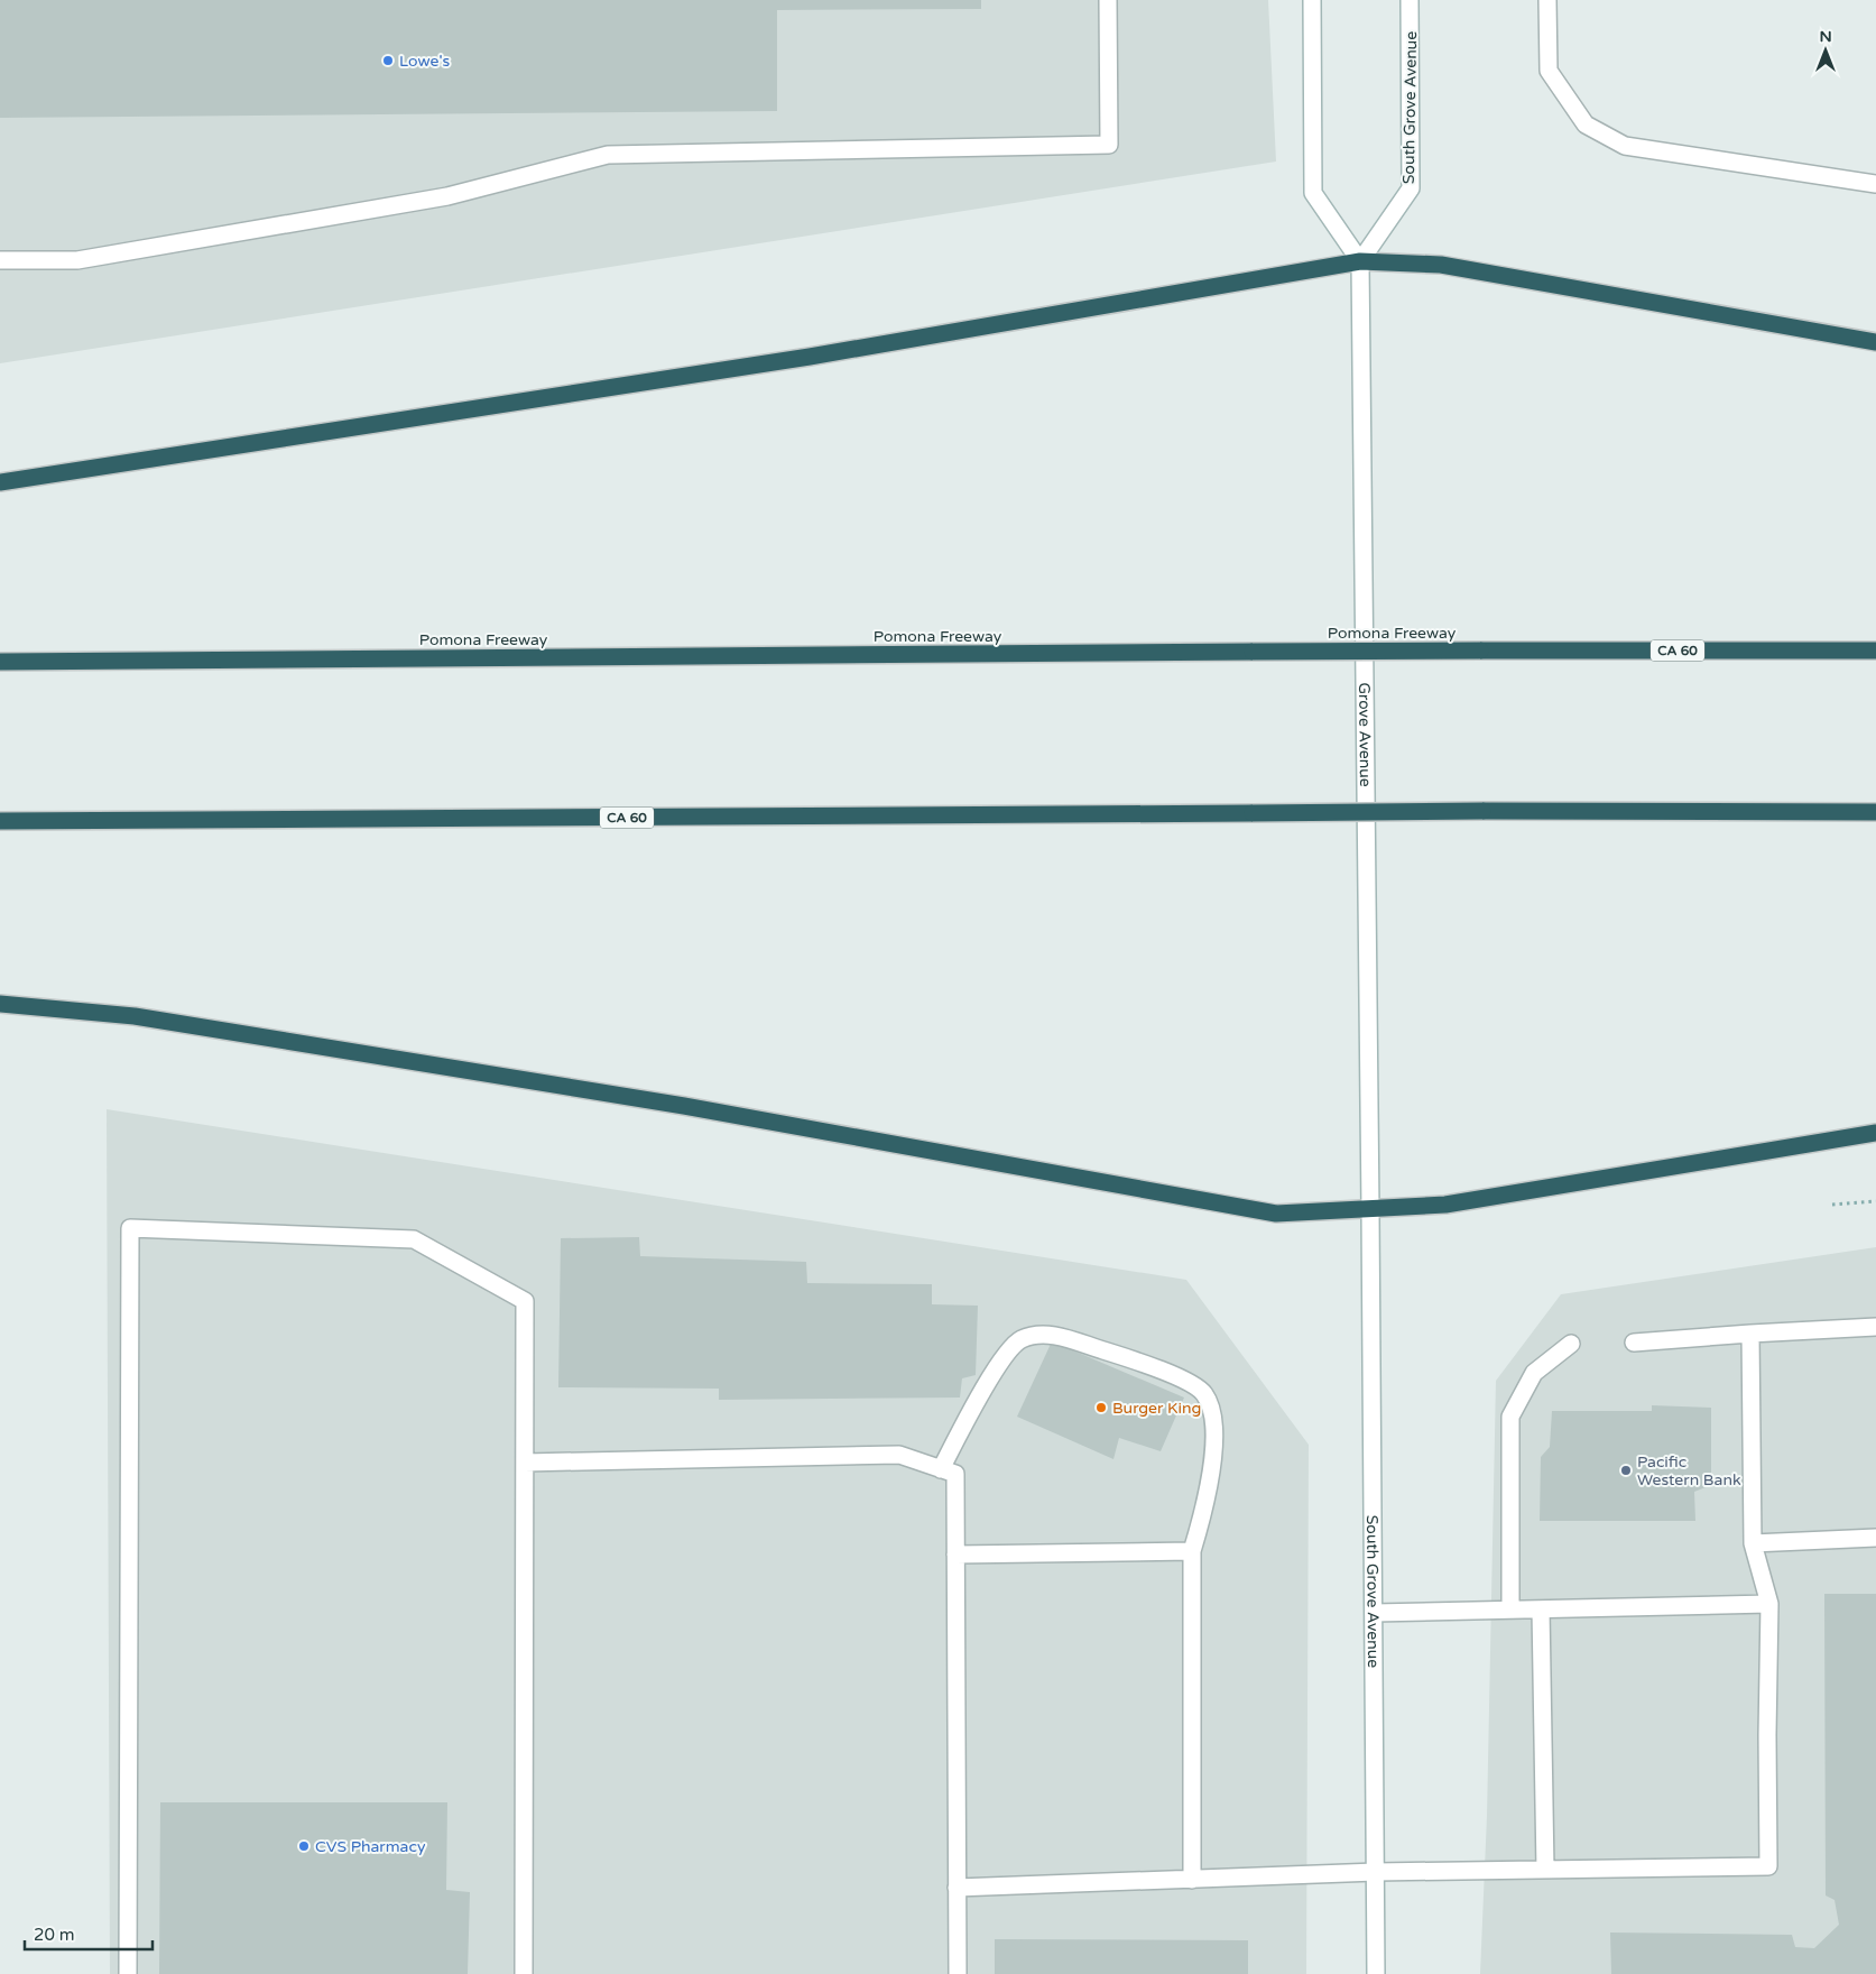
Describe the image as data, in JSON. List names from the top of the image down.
{
  "streets": {
    "highway": ["Pomona Freeway", "CA 60"],
    "main road": ["South Grove Avenue", "Grove Avenue"]
  },
  "crossings": [
    ["South Grove Avenue", "Grove Avenue"]
  ],
  "places": [
    "Lowe's",
    "Burger King",
    "Pacific Western Bank",
    "CVS Pharmacy"
  ],
  "scale_bar": "20 m",
  "north": "top"
}
